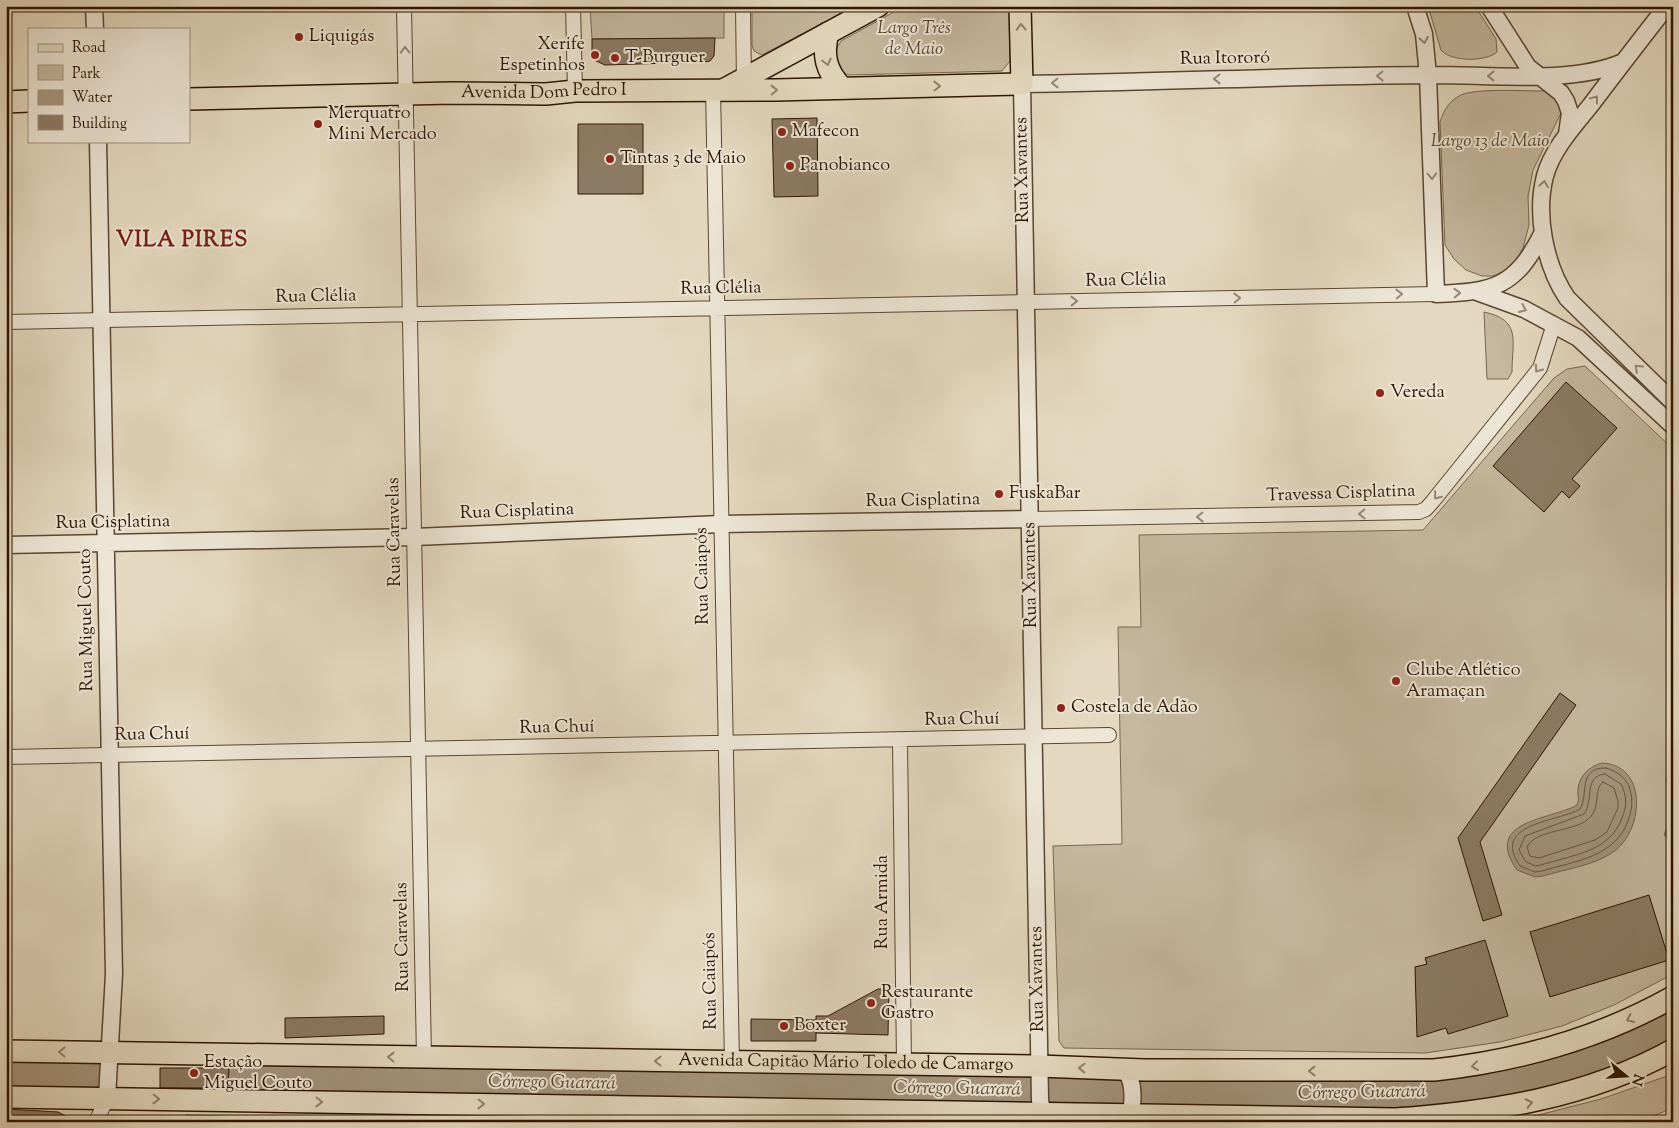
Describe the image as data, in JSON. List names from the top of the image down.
{
  "streets": {
    "main road": ["Avenida Dom Pedro I", "Rua Xavantes", "Avenida Capitão Mário Toledo de Camargo"],
    "street": [
      "Rua Itororó",
      "Rua Clélia",
      "Travessa Cisplatina",
      "Rua Cisplatina",
      "Rua Caravelas",
      "Rua Caiapós",
      "Rua Miguel Couto",
      "Rua Chuí",
      "Rua Armida"
    ]
  },
  "crossings": [
    ["Rua Itororó", "Rua Xavantes"],
    ["Avenida Dom Pedro I", "Rua Caravelas"],
    ["Avenida Dom Pedro I", "Rua Caiapós"],
    ["Rua Xavantes", "Rua Clélia"],
    ["Rua Xavantes", "Travessa Cisplatina"],
    ["Rua Xavantes", "Rua Cisplatina"],
    ["Rua Xavantes", "Rua Chuí"],
    ["Rua Xavantes", "Avenida Capitão Mário Toledo de Camargo"],
    ["Rua Clélia", "Rua Caravelas"],
    ["Rua Clélia", "Rua Caiapós"],
    ["Rua Clélia", "Rua Miguel Couto"],
    ["Travessa Cisplatina", "Rua Cisplatina"],
    ["Rua Cisplatina", "Rua Caravelas"],
    ["Rua Cisplatina", "Rua Caiapós"],
    ["Rua Cisplatina", "Rua Miguel Couto"],
    ["Rua Caravelas", "Rua Chuí"],
    ["Rua Caravelas", "Avenida Capitão Mário Toledo de Camargo"],
    ["Rua Caiapós", "Rua Chuí"],
    ["Rua Caiapós", "Avenida Capitão Mário Toledo de Camargo"],
    ["Rua Miguel Couto", "Rua Chuí"],
    ["Rua Miguel Couto", "Avenida Capitão Mário Toledo de Camargo"],
    ["Rua Chuí", "Rua Armida"],
    ["Rua Armida", "Avenida Capitão Mário Toledo de Camargo"]
  ],
  "one_way": ["Rua Itororó", "Travessa Cisplatina"],
  "districts": ["VILA PIRES"],
  "water": ["Córrego Guarará"],
  "parks": ["Largo Três de Maio", "Largo 13 de Maio"],
  "places": [
    "Liquigás",
    "Xerife Espetinhos",
    "T-Burguer",
    "Merquatro Mini Mercado",
    "Mafecon",
    "Tintas 3 de Maio",
    "Panobianco",
    "Vereda",
    "FuskaBar",
    "Clube Atlético Aramaçan",
    "Costela de Adão",
    "Restaurante Gastro",
    "Boxter",
    "Estação Miguel Couto"
  ],
  "legend": [
    "Road",
    "Park",
    "Water",
    "Building"
  ],
  "north": "right"
}
